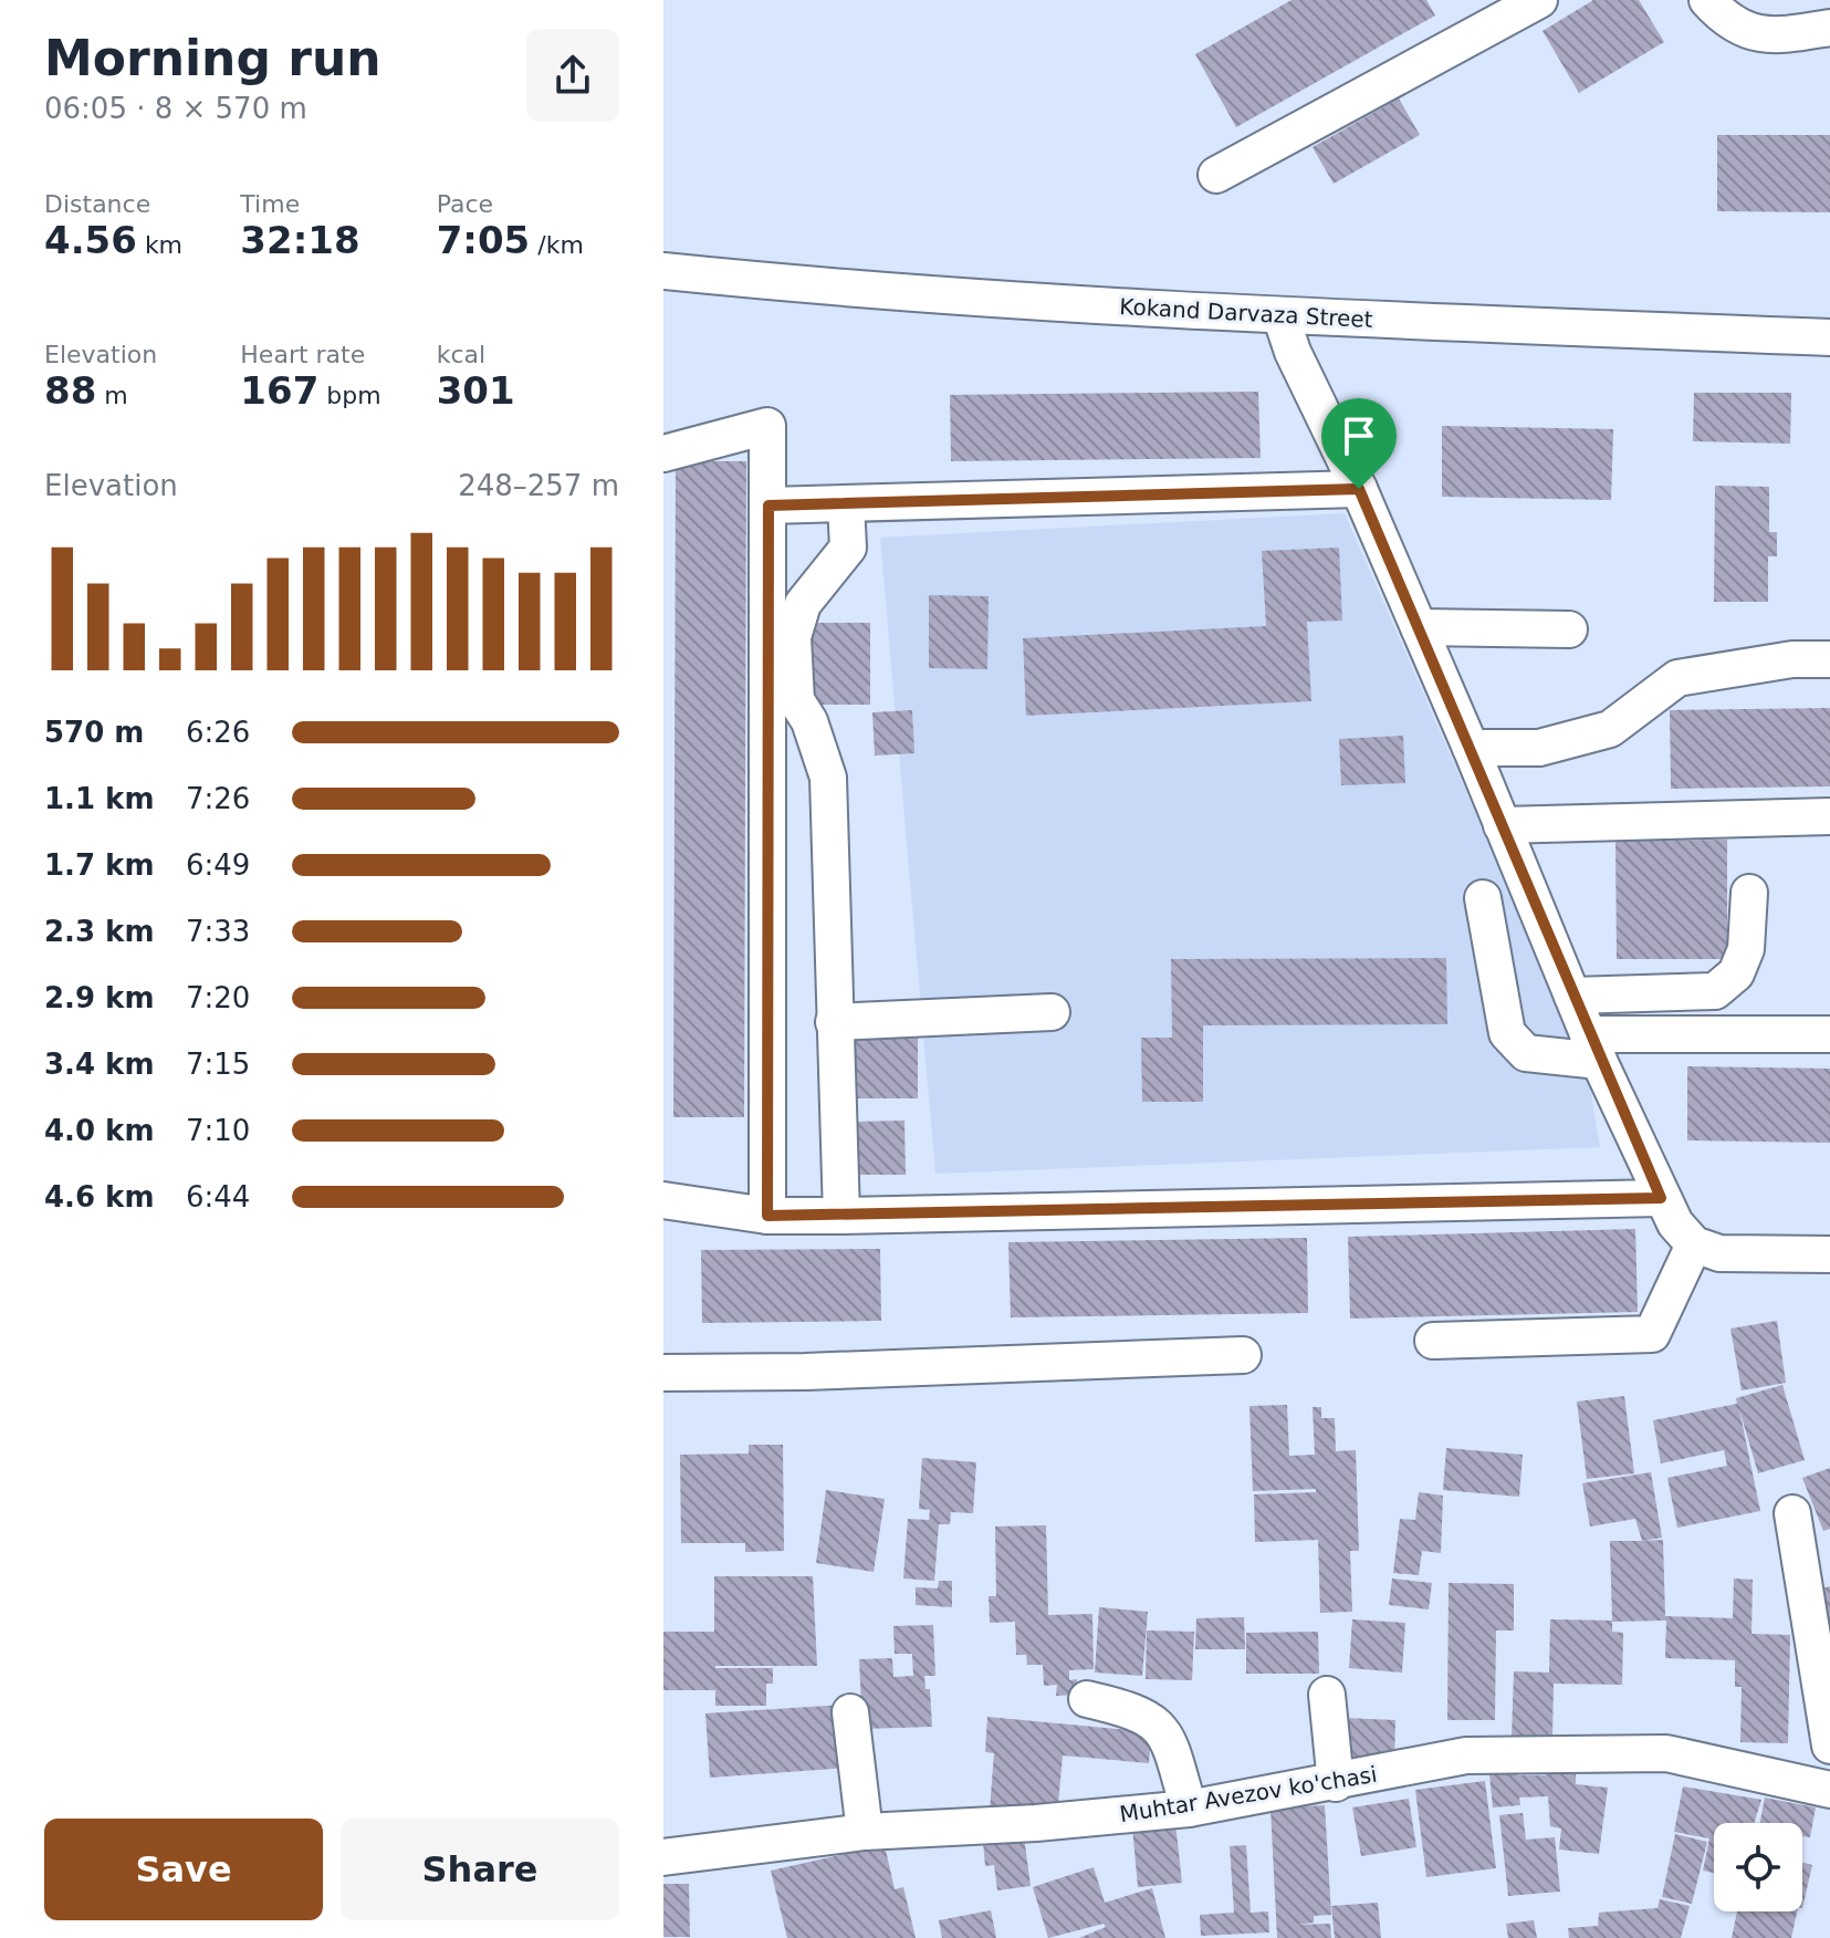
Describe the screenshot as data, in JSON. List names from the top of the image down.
{
  "streets": {
    "street": ["Kokand Darvaza Street", "Muhtar Avezov ko'chasi"]
  },
  "page": {
    "heading": ["Morning run", "06:05 · 8 × 570 m"],
    "stats": [
      ["Distance", "4.56 km"],
      ["Time", "32:18"],
      ["Pace", "7:05 /km"],
      ["Elevation", "88 m"],
      ["Heart rate", "167 bpm"],
      ["kcal", "301"]
    ],
    "chart": ["Elevation", "248–257 m"],
    "list": [
      {
        "name": "570 m",
        "note": "6:26"
      },
      {
        "name": "1.1 km",
        "note": "7:26"
      },
      {
        "name": "1.7 km",
        "note": "6:49"
      },
      {
        "name": "2.3 km",
        "note": "7:33"
      },
      {
        "name": "2.9 km",
        "note": "7:20"
      },
      {
        "name": "3.4 km",
        "note": "7:15"
      },
      {
        "name": "4.0 km",
        "note": "7:10"
      },
      {
        "name": "4.6 km",
        "note": "6:44"
      }
    ],
    "buttons": ["Save", "Share"]
  }
}
